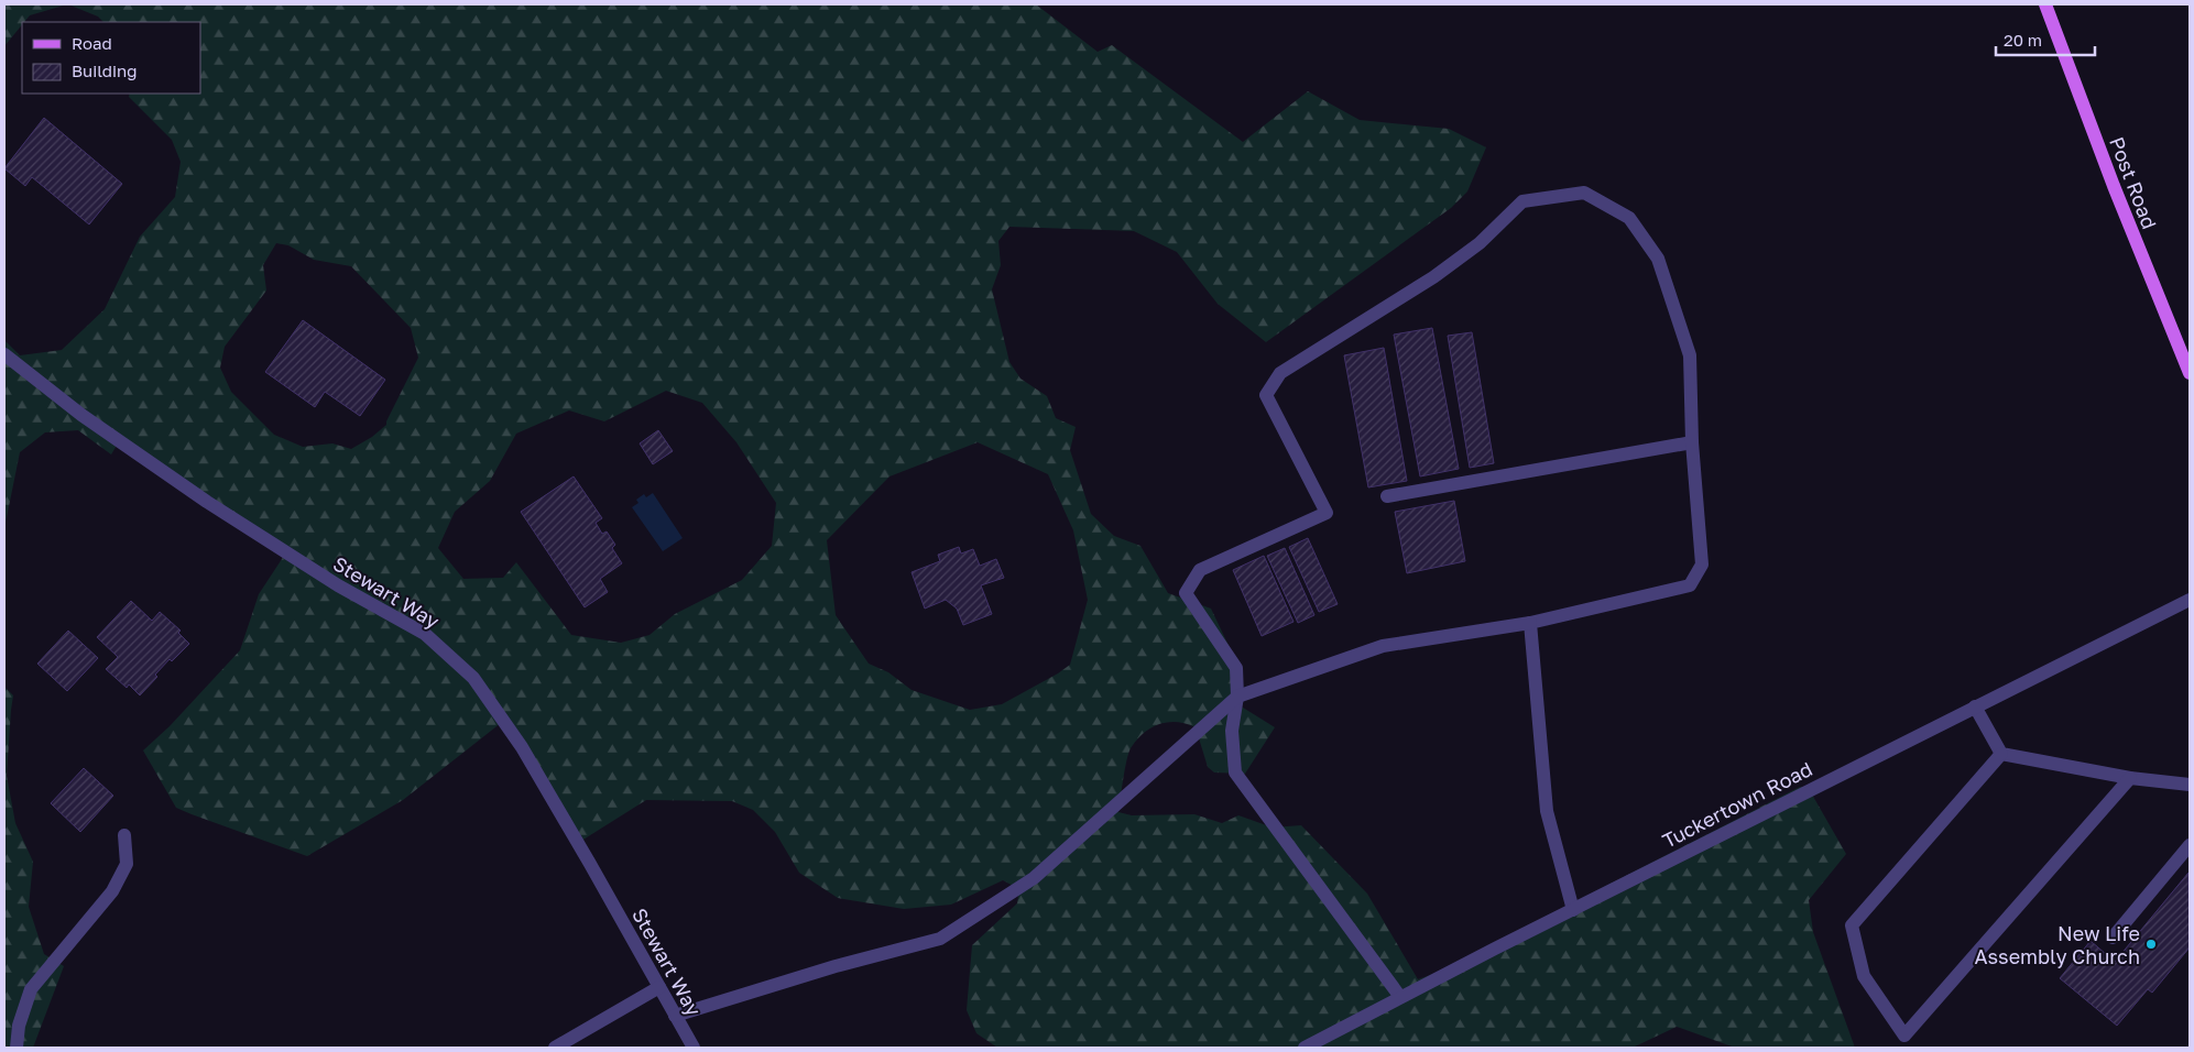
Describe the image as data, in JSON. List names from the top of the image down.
{
  "streets": {
    "main road": ["Post Road"],
    "street": ["Stewart Way", "Tuckertown Road"]
  },
  "places": ["New Life Assembly Church"],
  "legend": ["Road", "Building"],
  "scale_bar": "20 m"
}
